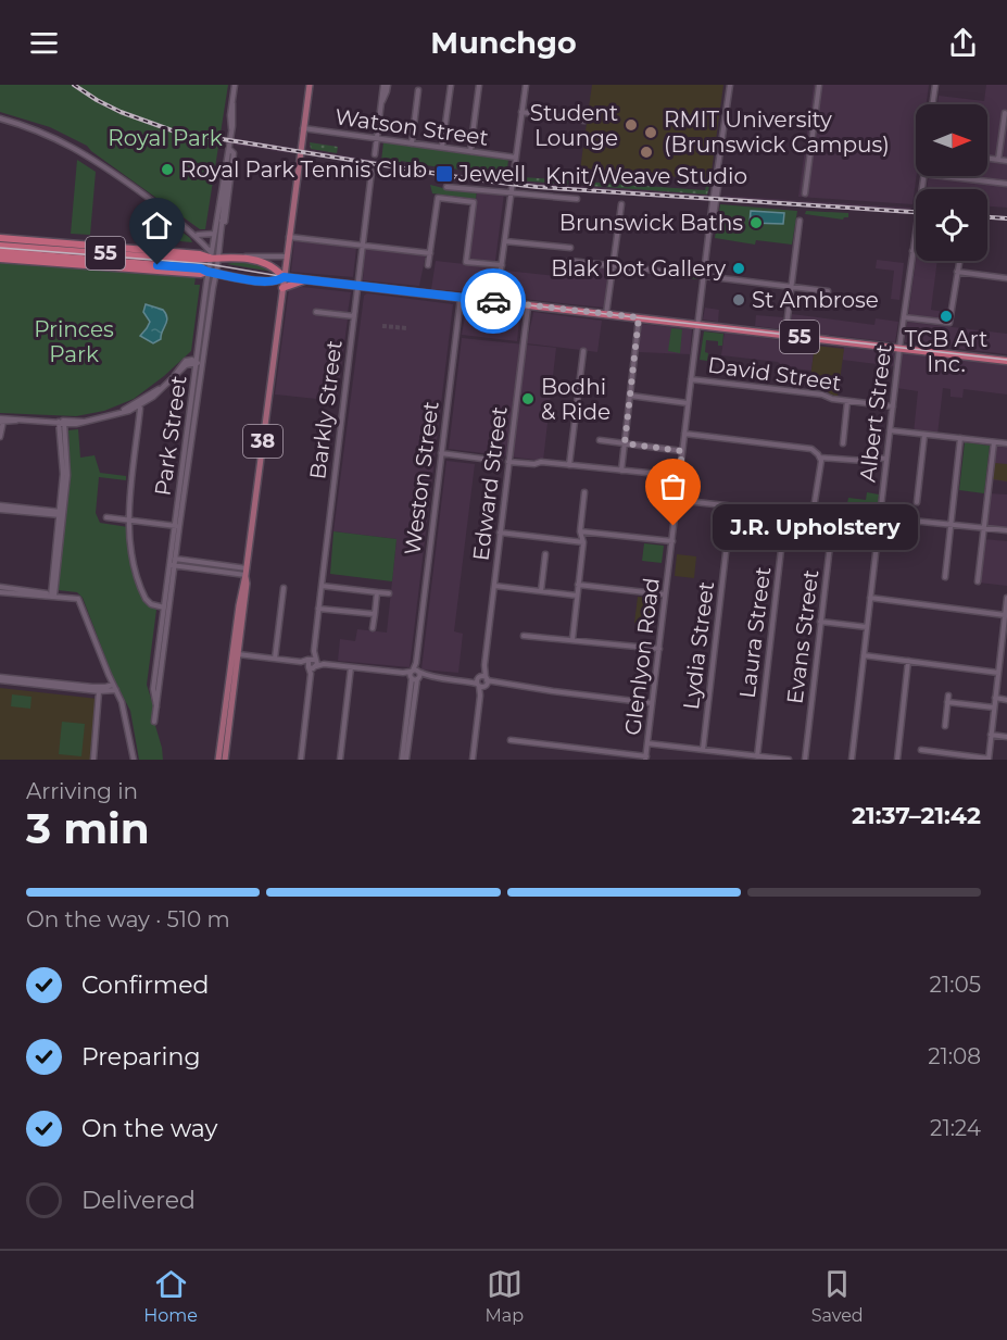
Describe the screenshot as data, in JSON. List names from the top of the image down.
{
  "streets": {
    "highway": ["55"],
    "main road": ["38"],
    "street": [
      "Watson Street",
      "David Street",
      "Barkly Street",
      "Albert Street",
      "Park Street",
      "Weston Street",
      "Edward Street",
      "Laura Street",
      "Evans Street",
      "Lydia Street",
      "Glenlyon Road"
    ]
  },
  "crossings": [
    ["Watson Street", "38"],
    ["55", "Barkly Street"],
    ["55", "Albert Street"],
    ["55", "Park Street"],
    ["55", "38"],
    ["55", "Weston Street"],
    ["55", "Edward Street"],
    ["55", "Glenlyon Road"],
    ["David Street", "Albert Street"],
    ["David Street", "Glenlyon Road"]
  ],
  "parks": ["Royal Park", "Princes Park"],
  "places": {
    "other": [
      "Student Lounge",
      "RMIT University (Brunswick Campus)",
      "Knit/Weave Studio",
      "Royal Park Tennis Club",
      "Brunswick Baths",
      "Blak Dot Gallery",
      "St Ambrose",
      "TCB Art Inc.",
      "Bodhi & Ride",
      "J.R. Upholstery"
    ],
    "transit": ["Jewell"]
  },
  "north": "right",
  "page": {
    "header": "Munchgo",
    "bubble": "J.R. Upholstery",
    "heading": ["3 min", "Arriving in", "21:37–21:42"],
    "bar": "On the way · 510 m",
    "list": [
      ["Confirmed", "21:05"],
      ["Preparing", "21:08"],
      ["On the way", "21:24"],
      "Delivered"
    ],
    "tabs": ["Home", "Map", "Saved"]
  }
}
